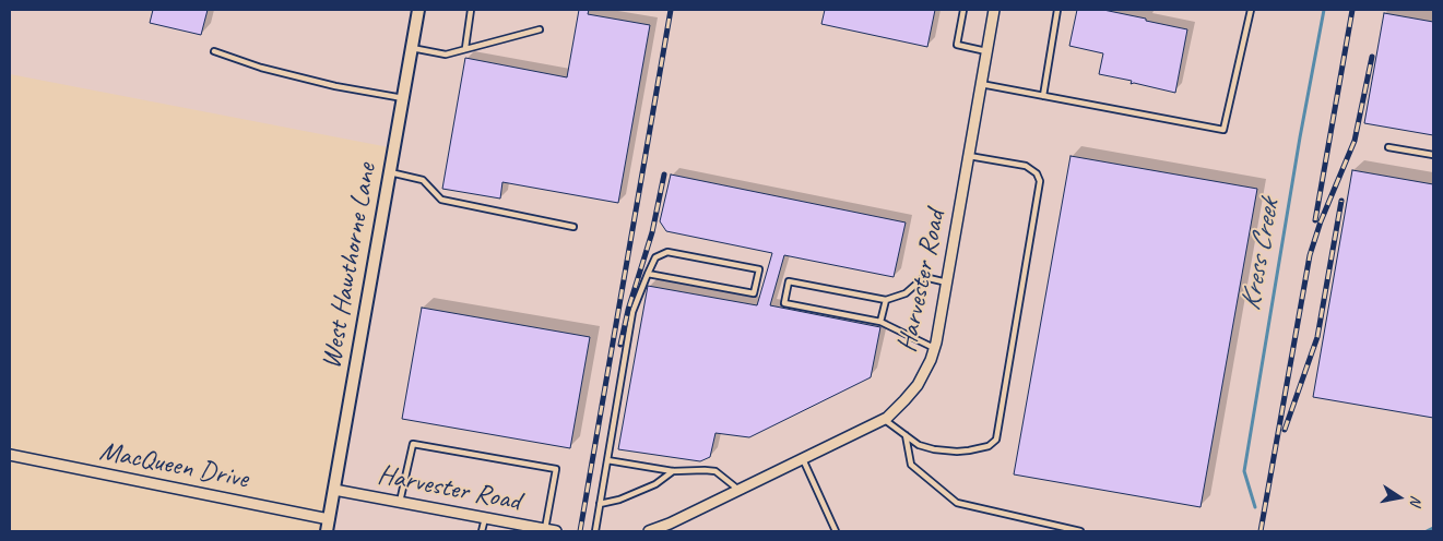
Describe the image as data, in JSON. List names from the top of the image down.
{
  "streets": {
    "street": ["West Hawthorne Lane", "Harvester Road", "MacQueen Drive"]
  },
  "crossings": [
    ["West Hawthorne Lane", "Harvester Road"],
    ["West Hawthorne Lane", "MacQueen Drive"]
  ],
  "water": ["Kress Creek"],
  "north": "right"
}
